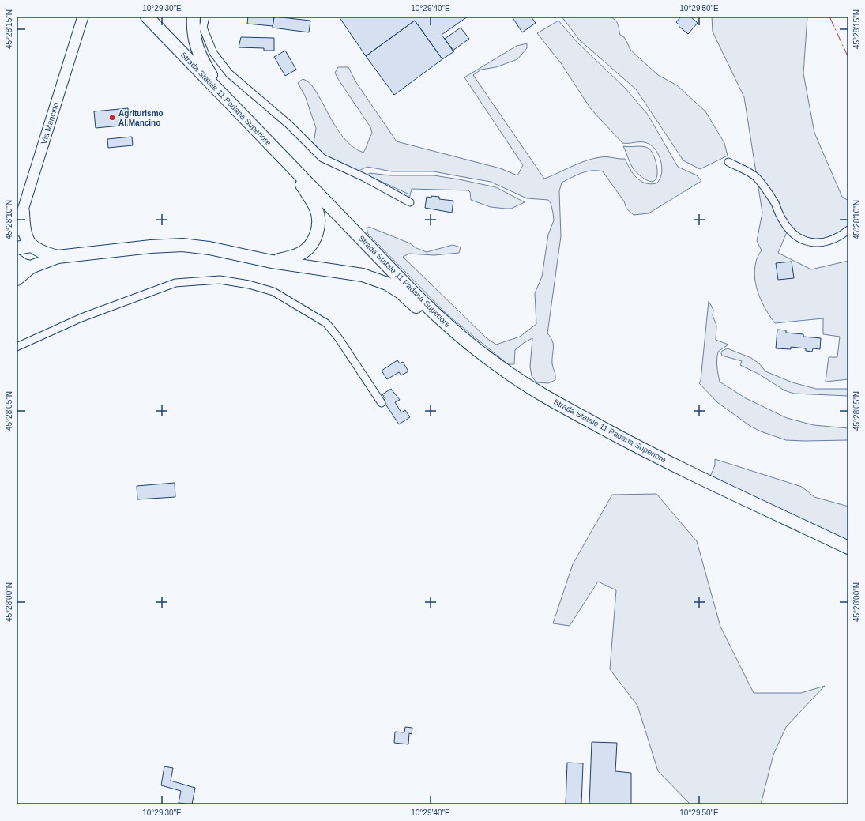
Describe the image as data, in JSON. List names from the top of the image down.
{
  "streets": {
    "highway": ["Strada Statale 11 Padana Superiore"],
    "main road": ["Via Mancino"]
  },
  "places": ["Agriturismo Al Mancino"],
  "coordinates": [
    "10°29'30\"E",
    "10°29'40\"E",
    "10°29'50\"E",
    "45°28'15\"N",
    "45°28'10\"N",
    "45°28'05\"N",
    "45°28'00\"N"
  ]
}
